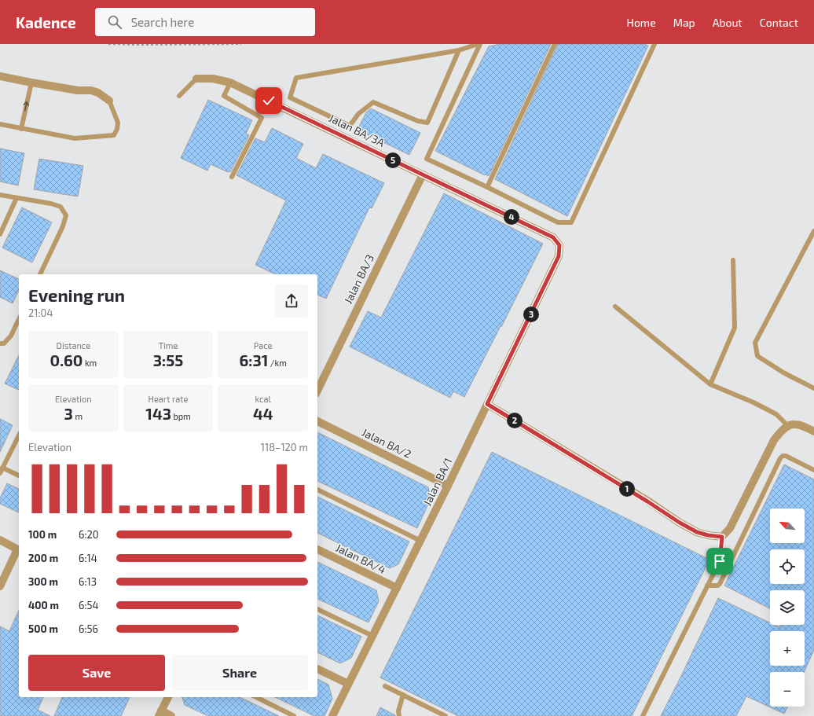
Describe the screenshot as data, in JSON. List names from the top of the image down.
{
  "streets": {
    "street": [
      "Jalan BA/3A",
      "Jalan BA/3",
      "Jalan BA/2",
      "Jalan BA/1",
      "Jalan BA/4"
    ]
  },
  "crossings": [
    ["Jalan BA/3A", "Jalan BA/3"],
    ["Jalan BA/3A", "Jalan BA/1"],
    ["Jalan BA/2", "Jalan BA/1"],
    ["Jalan BA/1", "Jalan BA/4"]
  ],
  "north": "top left",
  "page": {
    "header": "Kadence",
    "search": "Search here",
    "nav": [
      "Home",
      "Map",
      "About",
      "Contact"
    ],
    "pins": [
      "5",
      "4",
      "3",
      "2",
      "1"
    ],
    "heading": ["Evening run", "21:04"],
    "stats": [
      ["Distance", "0.60 km"],
      ["Time", "3:55"],
      ["Pace", "6:31 /km"],
      ["Elevation", "3 m"],
      ["Heart rate", "143 bpm"],
      ["kcal", "44"]
    ],
    "chart": ["Elevation", "118–120 m"],
    "map_buttons": ["+", "−"],
    "list": [
      {
        "name": "100 m",
        "note": "6:20"
      },
      {
        "name": "200 m",
        "note": "6:14"
      },
      {
        "name": "300 m",
        "note": "6:13"
      },
      {
        "name": "400 m",
        "note": "6:54"
      },
      {
        "name": "500 m",
        "note": "6:56"
      }
    ],
    "buttons": ["Save", "Share"]
  }
}
